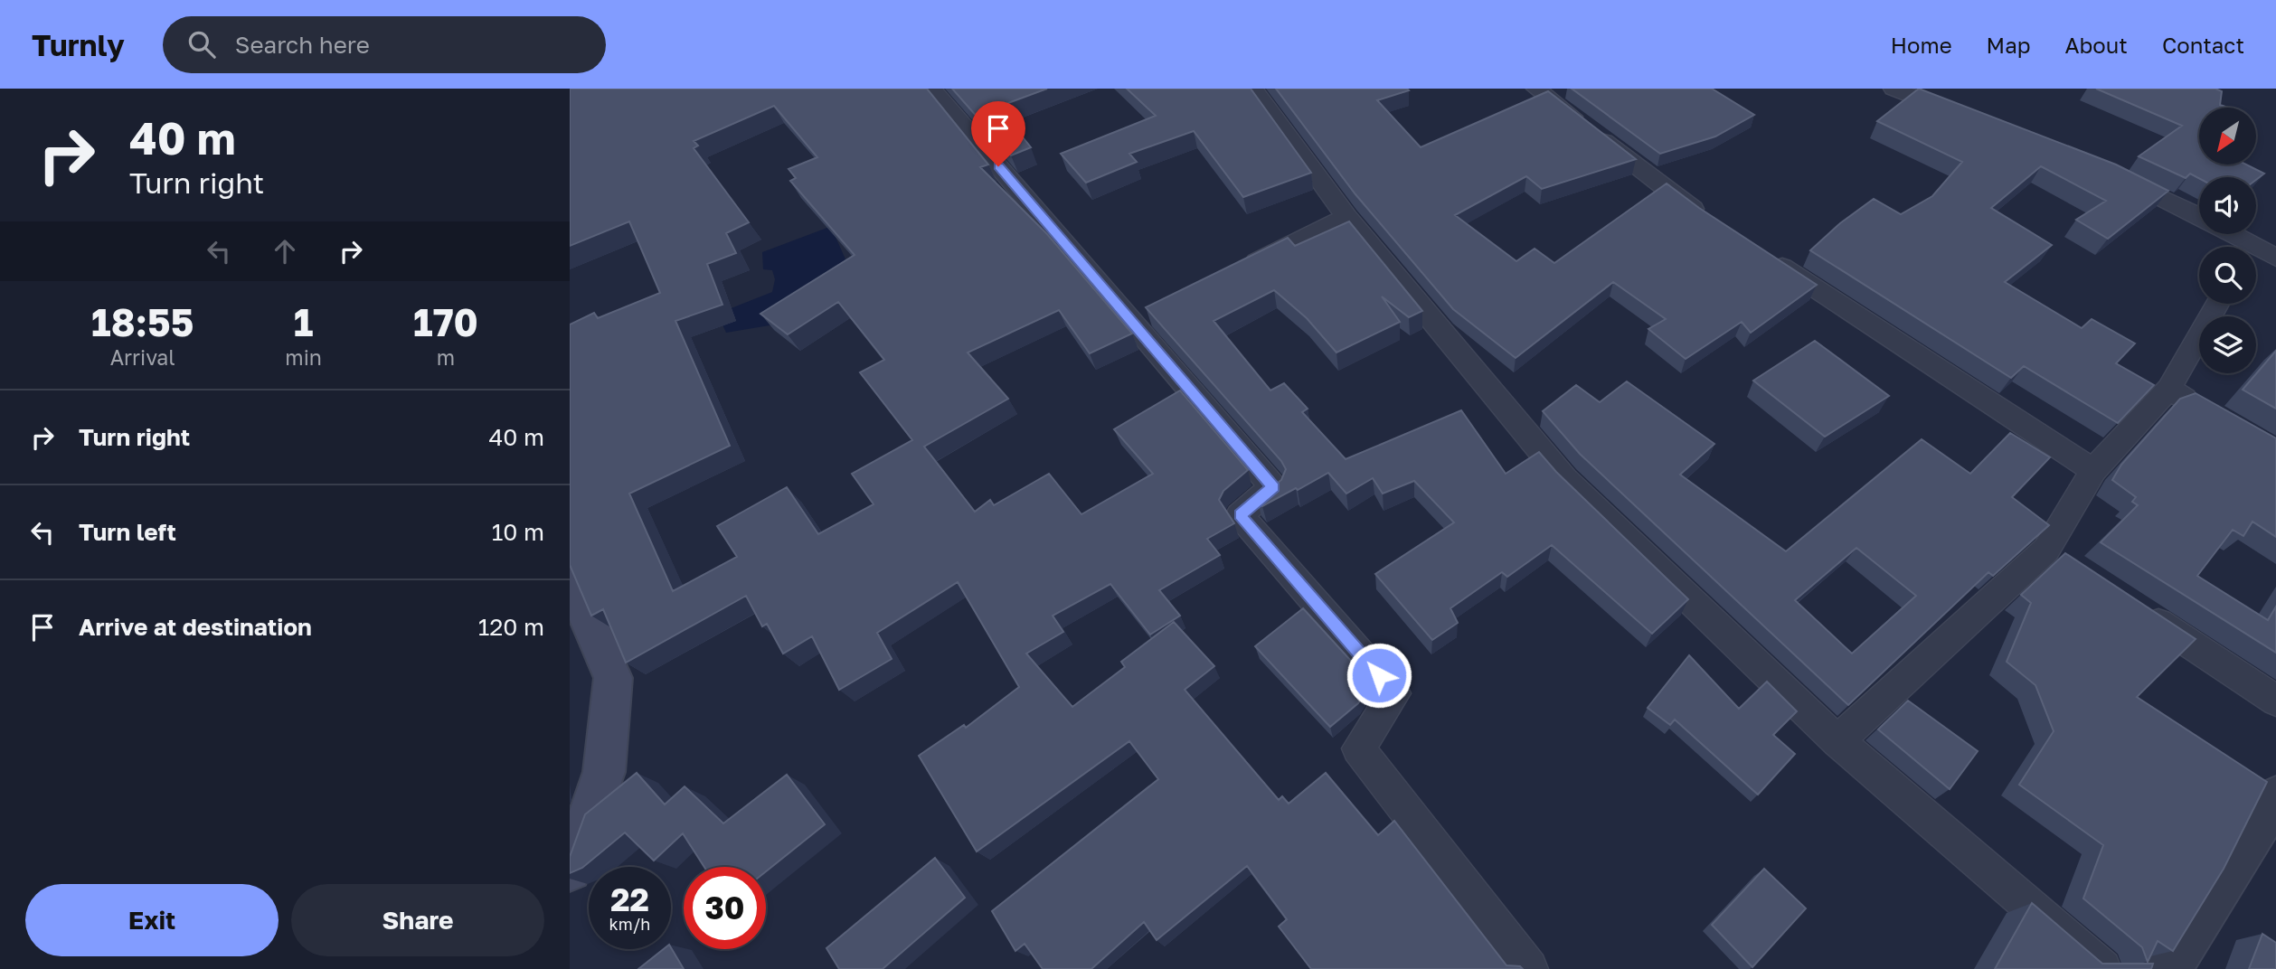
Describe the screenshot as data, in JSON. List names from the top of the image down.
{
  "north": "bottom left",
  "page": {
    "header": "Turnly",
    "search": "Search here",
    "nav": [
      "Home",
      "Map",
      "About",
      "Contact"
    ],
    "turn": ["40 m", "Turn right"],
    "eta": [
      "18:55",
      "Arrival",
      "1",
      "min",
      "170",
      "m"
    ],
    "list": [
      {
        "name": "Turn right",
        "value": "40 m"
      },
      {
        "name": "Turn left",
        "value": "10 m"
      },
      {
        "name": "Arrive at destination",
        "value": "120 m"
      }
    ],
    "speed": "22 km/h",
    "limit": "30",
    "buttons": ["Exit", "Share"]
  }
}
